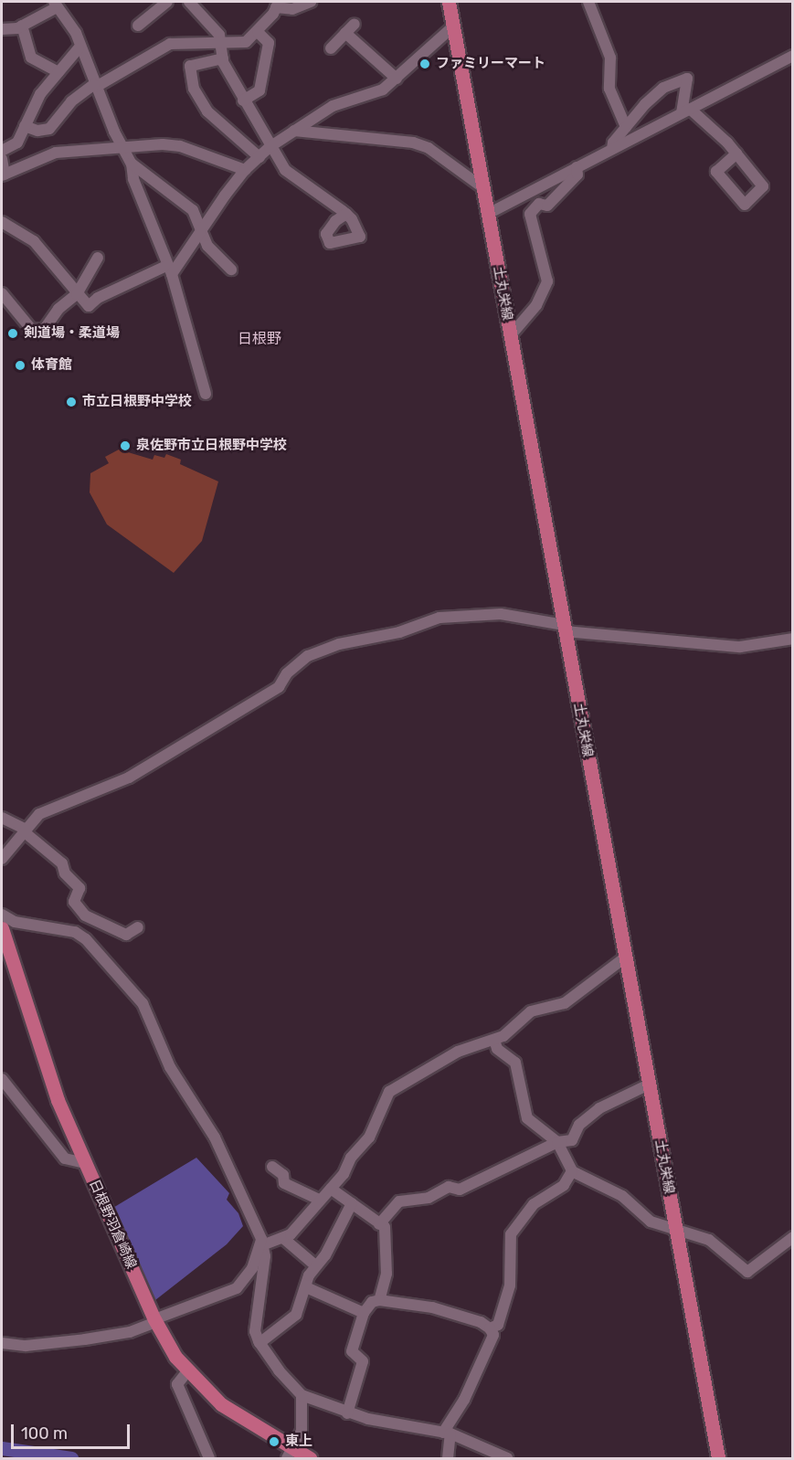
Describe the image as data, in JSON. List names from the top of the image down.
{
  "streets": {
    "main road": ["土丸栄線", "日根野羽倉崎線"]
  },
  "districts": ["日根野"],
  "places": [
    "ファミリーマート",
    "剣道場・柔道場",
    "体育館",
    "市立日根野中学校",
    "泉佐野市立日根野中学校",
    "東上"
  ],
  "scale_bar": "100 m"
}
